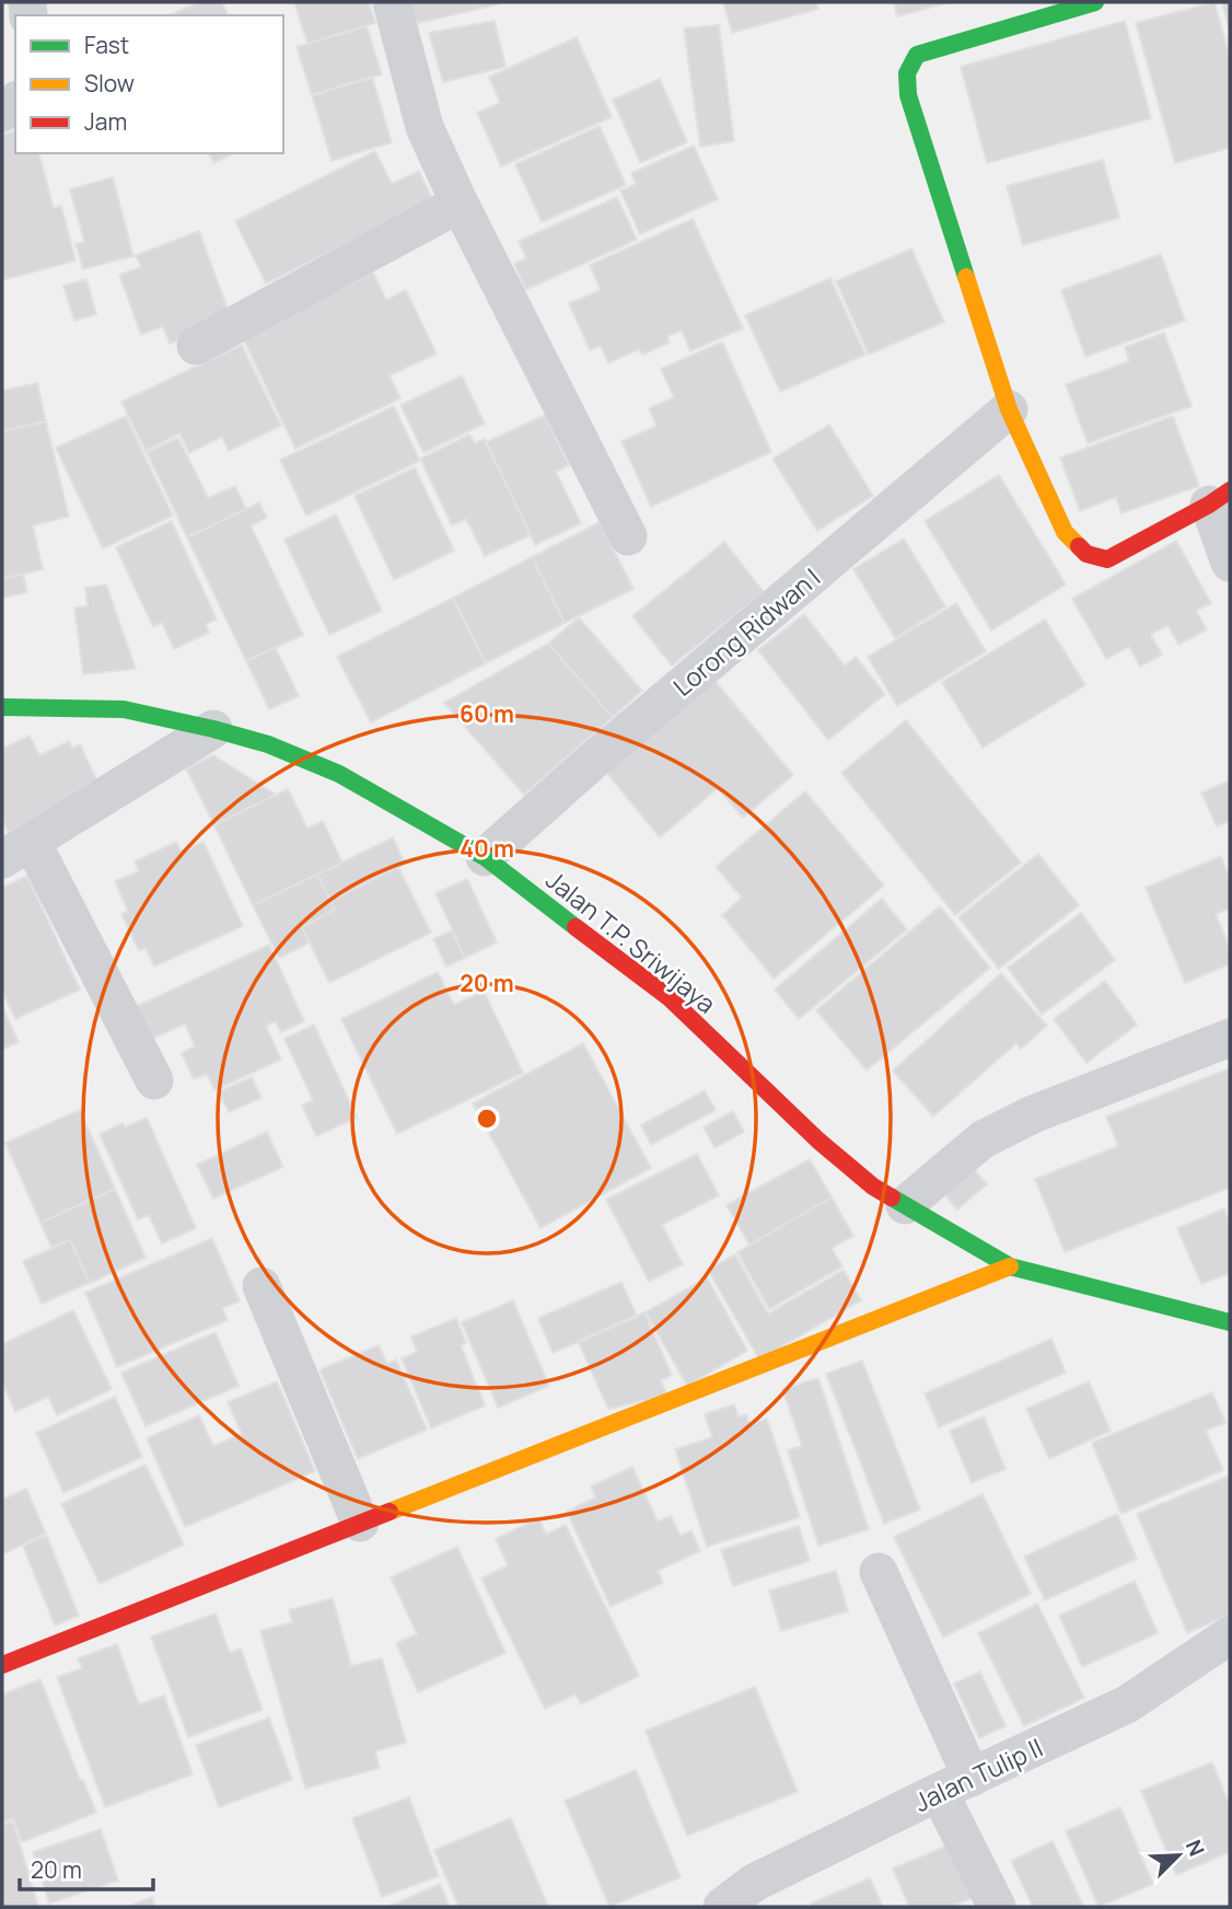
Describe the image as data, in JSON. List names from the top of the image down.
{
  "streets": {
    "street": ["Lorong Ridwan I", "Jalan T.P. Sriwijaya", "Jalan Tulip II"]
  },
  "crossings": [
    ["Lorong Ridwan I", "Jalan T.P. Sriwijaya"]
  ],
  "legend": ["Fast", "Slow", "Jam"],
  "scale_bar": "20 m",
  "north": "top right",
  "rings": ["60 m", "40 m", "20 m"]
}
